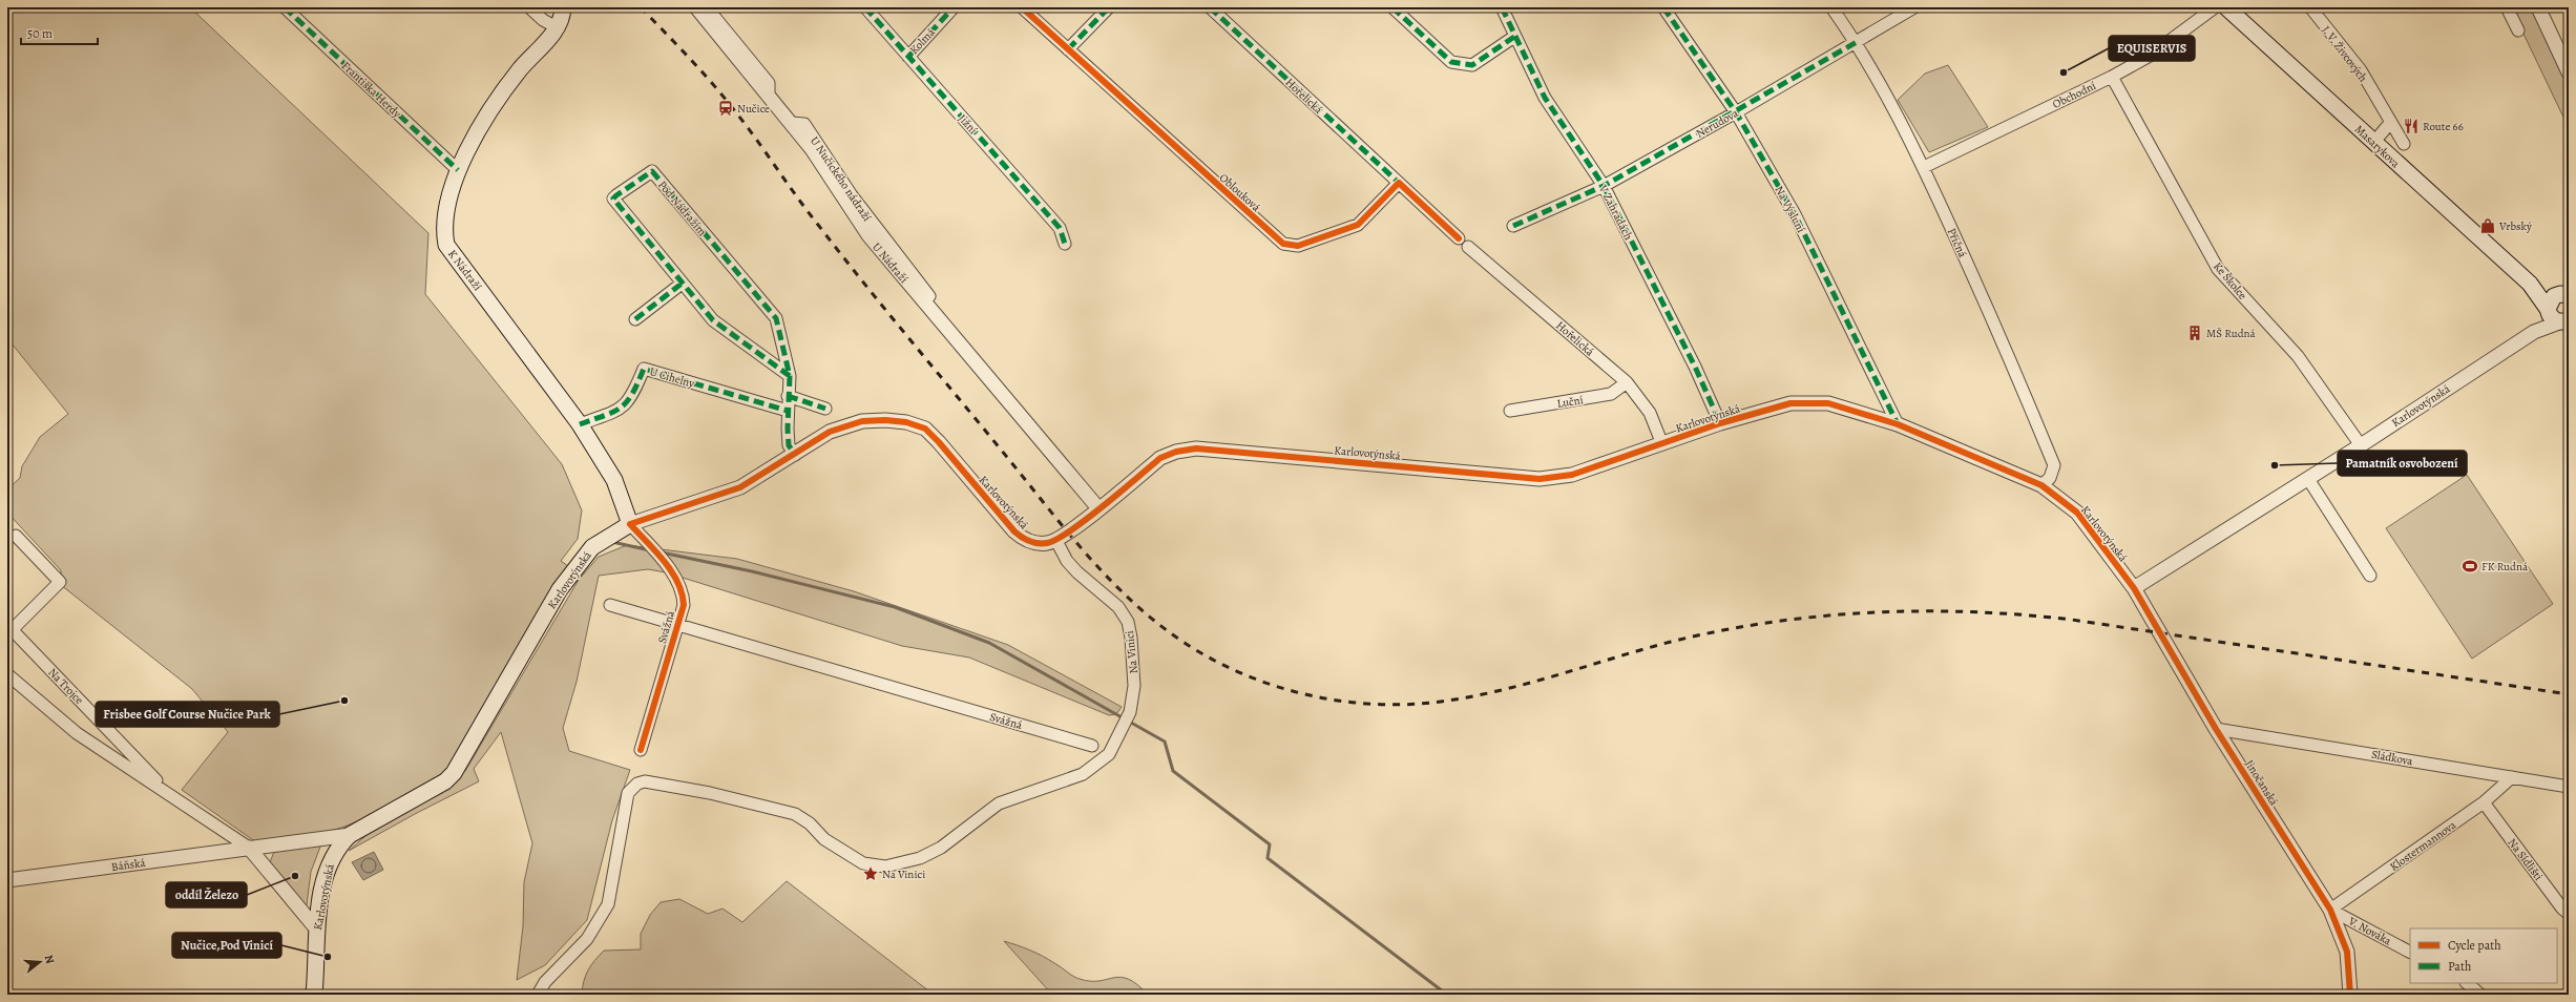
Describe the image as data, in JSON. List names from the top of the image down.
{
  "streets": {
    "main road": ["Masarykova", "K Nádraží", "Karlovotýnská"],
    "street": [
      "Kolmá",
      "J. V. Živcových",
      "Františka Herdy",
      "Obchodní",
      "Hořelická",
      "Nerudova",
      "Jižní",
      "Oblouková",
      "Pod Nádražím",
      "Na Výsluní",
      "V Zahradách",
      "Příčná",
      "U Nádraží",
      "Ke Školce",
      "U Cihelny",
      "Luční",
      "Svážná",
      "Na Vinici",
      "Na Trojce",
      "Sládkova",
      "Jinočanská",
      "Klostermannova",
      "Na Sídlišti",
      "Báňská",
      "V. Nováka"
    ]
  },
  "crossings": [
    ["Kolmá", "Jižní"],
    ["Františka Herdy", "K Nádraží"],
    ["Obchodní", "Příčná"],
    ["Obchodní", "Ke Školce"],
    ["Hořelická", "Oblouková"],
    ["Hořelická", "Luční"],
    ["Hořelická", "Karlovotýnská"],
    ["Nerudova", "Na Výsluní"],
    ["Nerudova", "V Zahradách"],
    ["Nerudova", "Příčná"],
    ["Pod Nádražím", "U Cihelny"],
    ["Pod Nádražím", "Karlovotýnská"],
    ["Na Výsluní", "Karlovotýnská"],
    ["V Zahradách", "Karlovotýnská"],
    ["Příčná", "Karlovotýnská"],
    ["U Nádraží", "Karlovotýnská"],
    ["K Nádraží", "U Cihelny"],
    ["K Nádraží", "Karlovotýnská"],
    ["K Nádraží", "Svážná"],
    ["Ke Školce", "Karlovotýnská"],
    ["Karlovotýnská", "Svážná"],
    ["Karlovotýnská", "Na Vinici"],
    ["Karlovotýnská", "Jinočanská"],
    ["Karlovotýnská", "Báňská"],
    ["Na Trojce", "Báňská"],
    ["Sládkova", "Jinočanská"],
    ["Sládkova", "Klostermannova"],
    ["Jinočanská", "Klostermannova"],
    ["Jinočanská", "V. Nováka"],
    ["Klostermannova", "Na Sídlišti"],
    ["Klostermannova", "V. Nováka"]
  ],
  "places": {
    "other": [
      "EQUISERVIS",
      "Pamatník osvobození",
      "Frisbee Golf Course Nučice Park",
      "oddíl Železo",
      "Nučice,Pod Vinicí"
    ],
    "station": ["Nučice"],
    "restaurant": ["Route 66"],
    "shop": ["Vrbský"],
    "building": ["MŠ Rudná"],
    "sports": ["FK Rudná"],
    "place": ["Na Vinici"]
  },
  "legend": ["Cycle path", "Path"],
  "scale_bar": "50 m",
  "north": "right"
}
